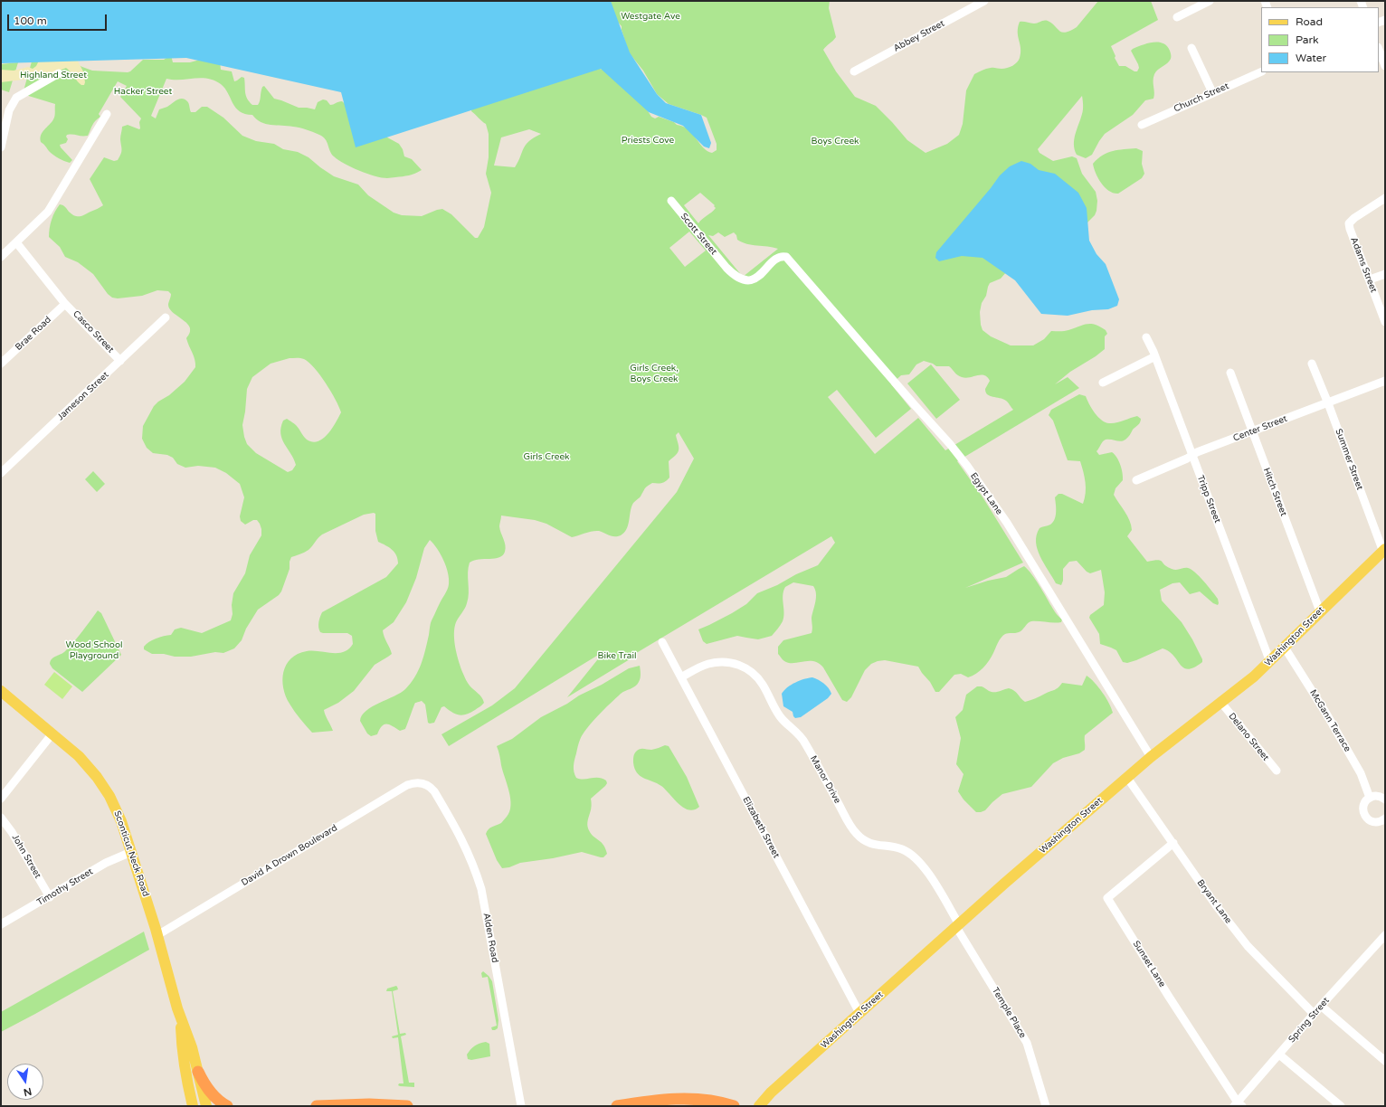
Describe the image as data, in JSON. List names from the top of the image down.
{
  "streets": {
    "main road": ["Washington Street", "Sconticut Neck Road"],
    "street": [
      "Abbey Street",
      "Church Street",
      "Scott Street",
      "Adams Street",
      "Casco Street",
      "Brae Road",
      "Jameson Street",
      "Center Street",
      "Summer Street",
      "Hitch Street",
      "Egypt Lane",
      "Tripp Street",
      "McGann Terrace",
      "Delano Street",
      "Manor Drive",
      "Elizabeth Street",
      "David A Drown Boulevard",
      "John Street",
      "Timothy Street",
      "Bryant Lane",
      "Alden Road",
      "Sunset Lane",
      "Temple Place",
      "Spring Street"
    ]
  },
  "crossings": [
    ["Scott Street", "Egypt Lane"],
    ["Casco Street", "Brae Road"],
    ["Casco Street", "Jameson Street"],
    ["Center Street", "Summer Street"],
    ["Center Street", "Hitch Street"],
    ["Center Street", "Tripp Street"],
    ["Summer Street", "Washington Street"],
    ["Hitch Street", "Washington Street"],
    ["Egypt Lane", "Washington Street"],
    ["Tripp Street", "Washington Street"],
    ["Washington Street", "McGann Terrace"],
    ["Washington Street", "Delano Street"],
    ["Washington Street", "Manor Drive"],
    ["Washington Street", "Elizabeth Street"],
    ["Washington Street", "Bryant Lane"],
    ["Washington Street", "Temple Place"],
    ["Manor Drive", "Elizabeth Street"],
    ["Manor Drive", "Temple Place"],
    ["Sconticut Neck Road", "David A Drown Boulevard"],
    ["Sconticut Neck Road", "Timothy Street"],
    ["David A Drown Boulevard", "Alden Road"],
    ["John Street", "Timothy Street"],
    ["Bryant Lane", "Sunset Lane"],
    ["Bryant Lane", "Spring Street"],
    ["Sunset Lane", "Spring Street"]
  ],
  "parks": [
    "Westgate Ave",
    "Highland Street",
    "Hacker Street",
    "Priests Cove",
    "Boys Creek",
    "Girls Creek, Boys Creek",
    "Girls Creek",
    "Wood School Playground",
    "Bike Trail"
  ],
  "legend": ["Road", "Park", "Water"],
  "scale_bar": "100 m",
  "north": "bottom"
}
